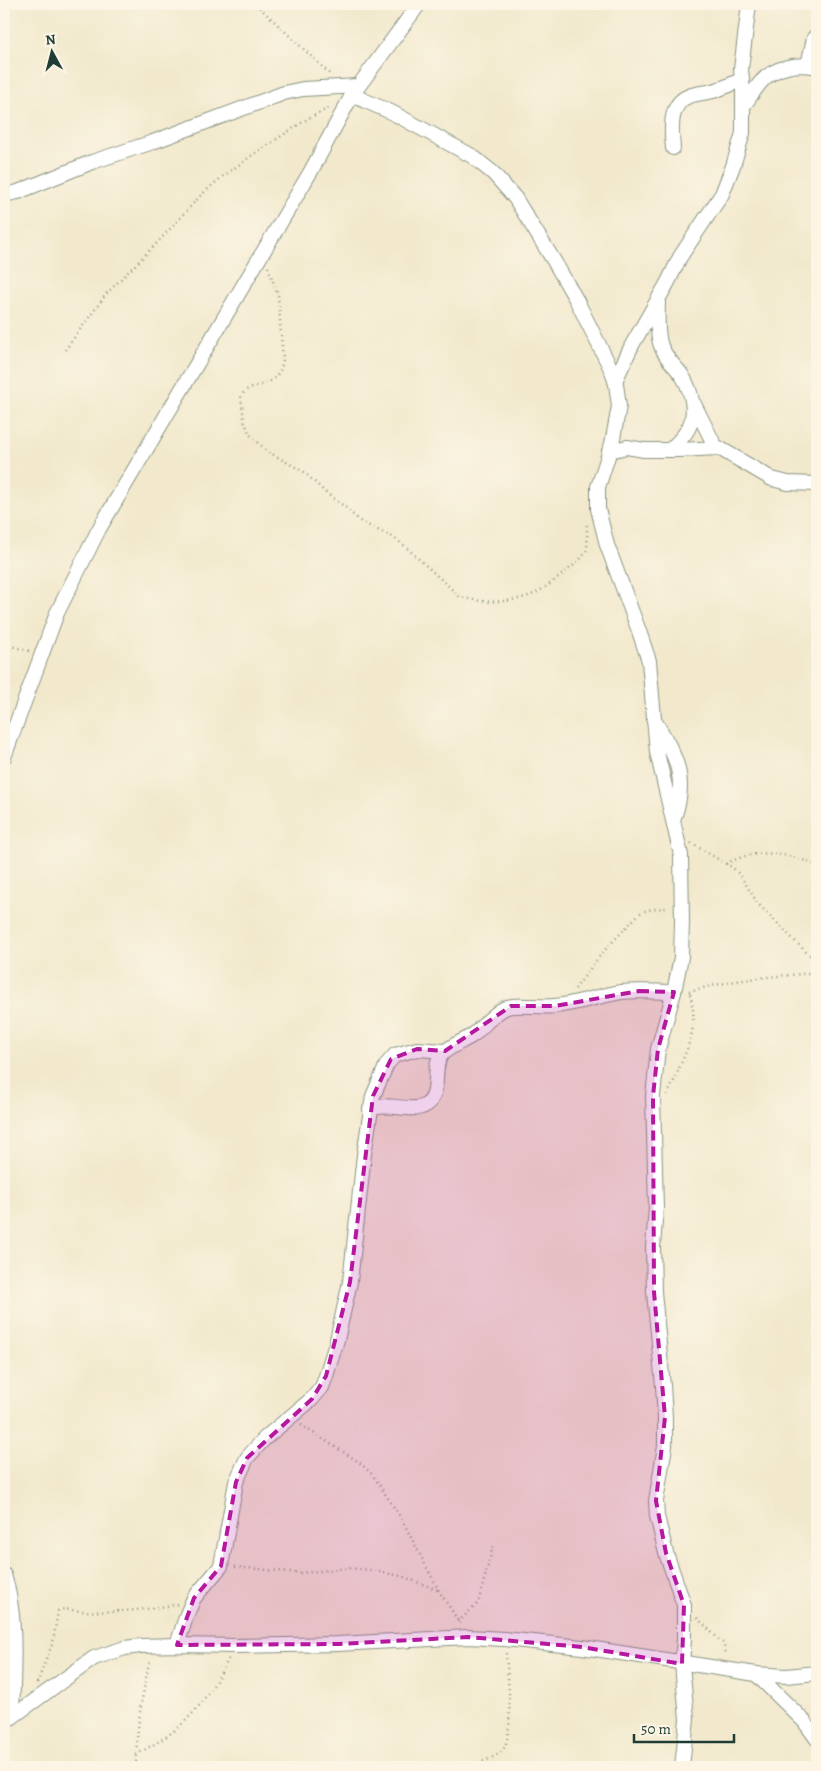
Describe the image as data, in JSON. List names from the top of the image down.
{
  "scale_bar": "50 m",
  "north": "top"
}
